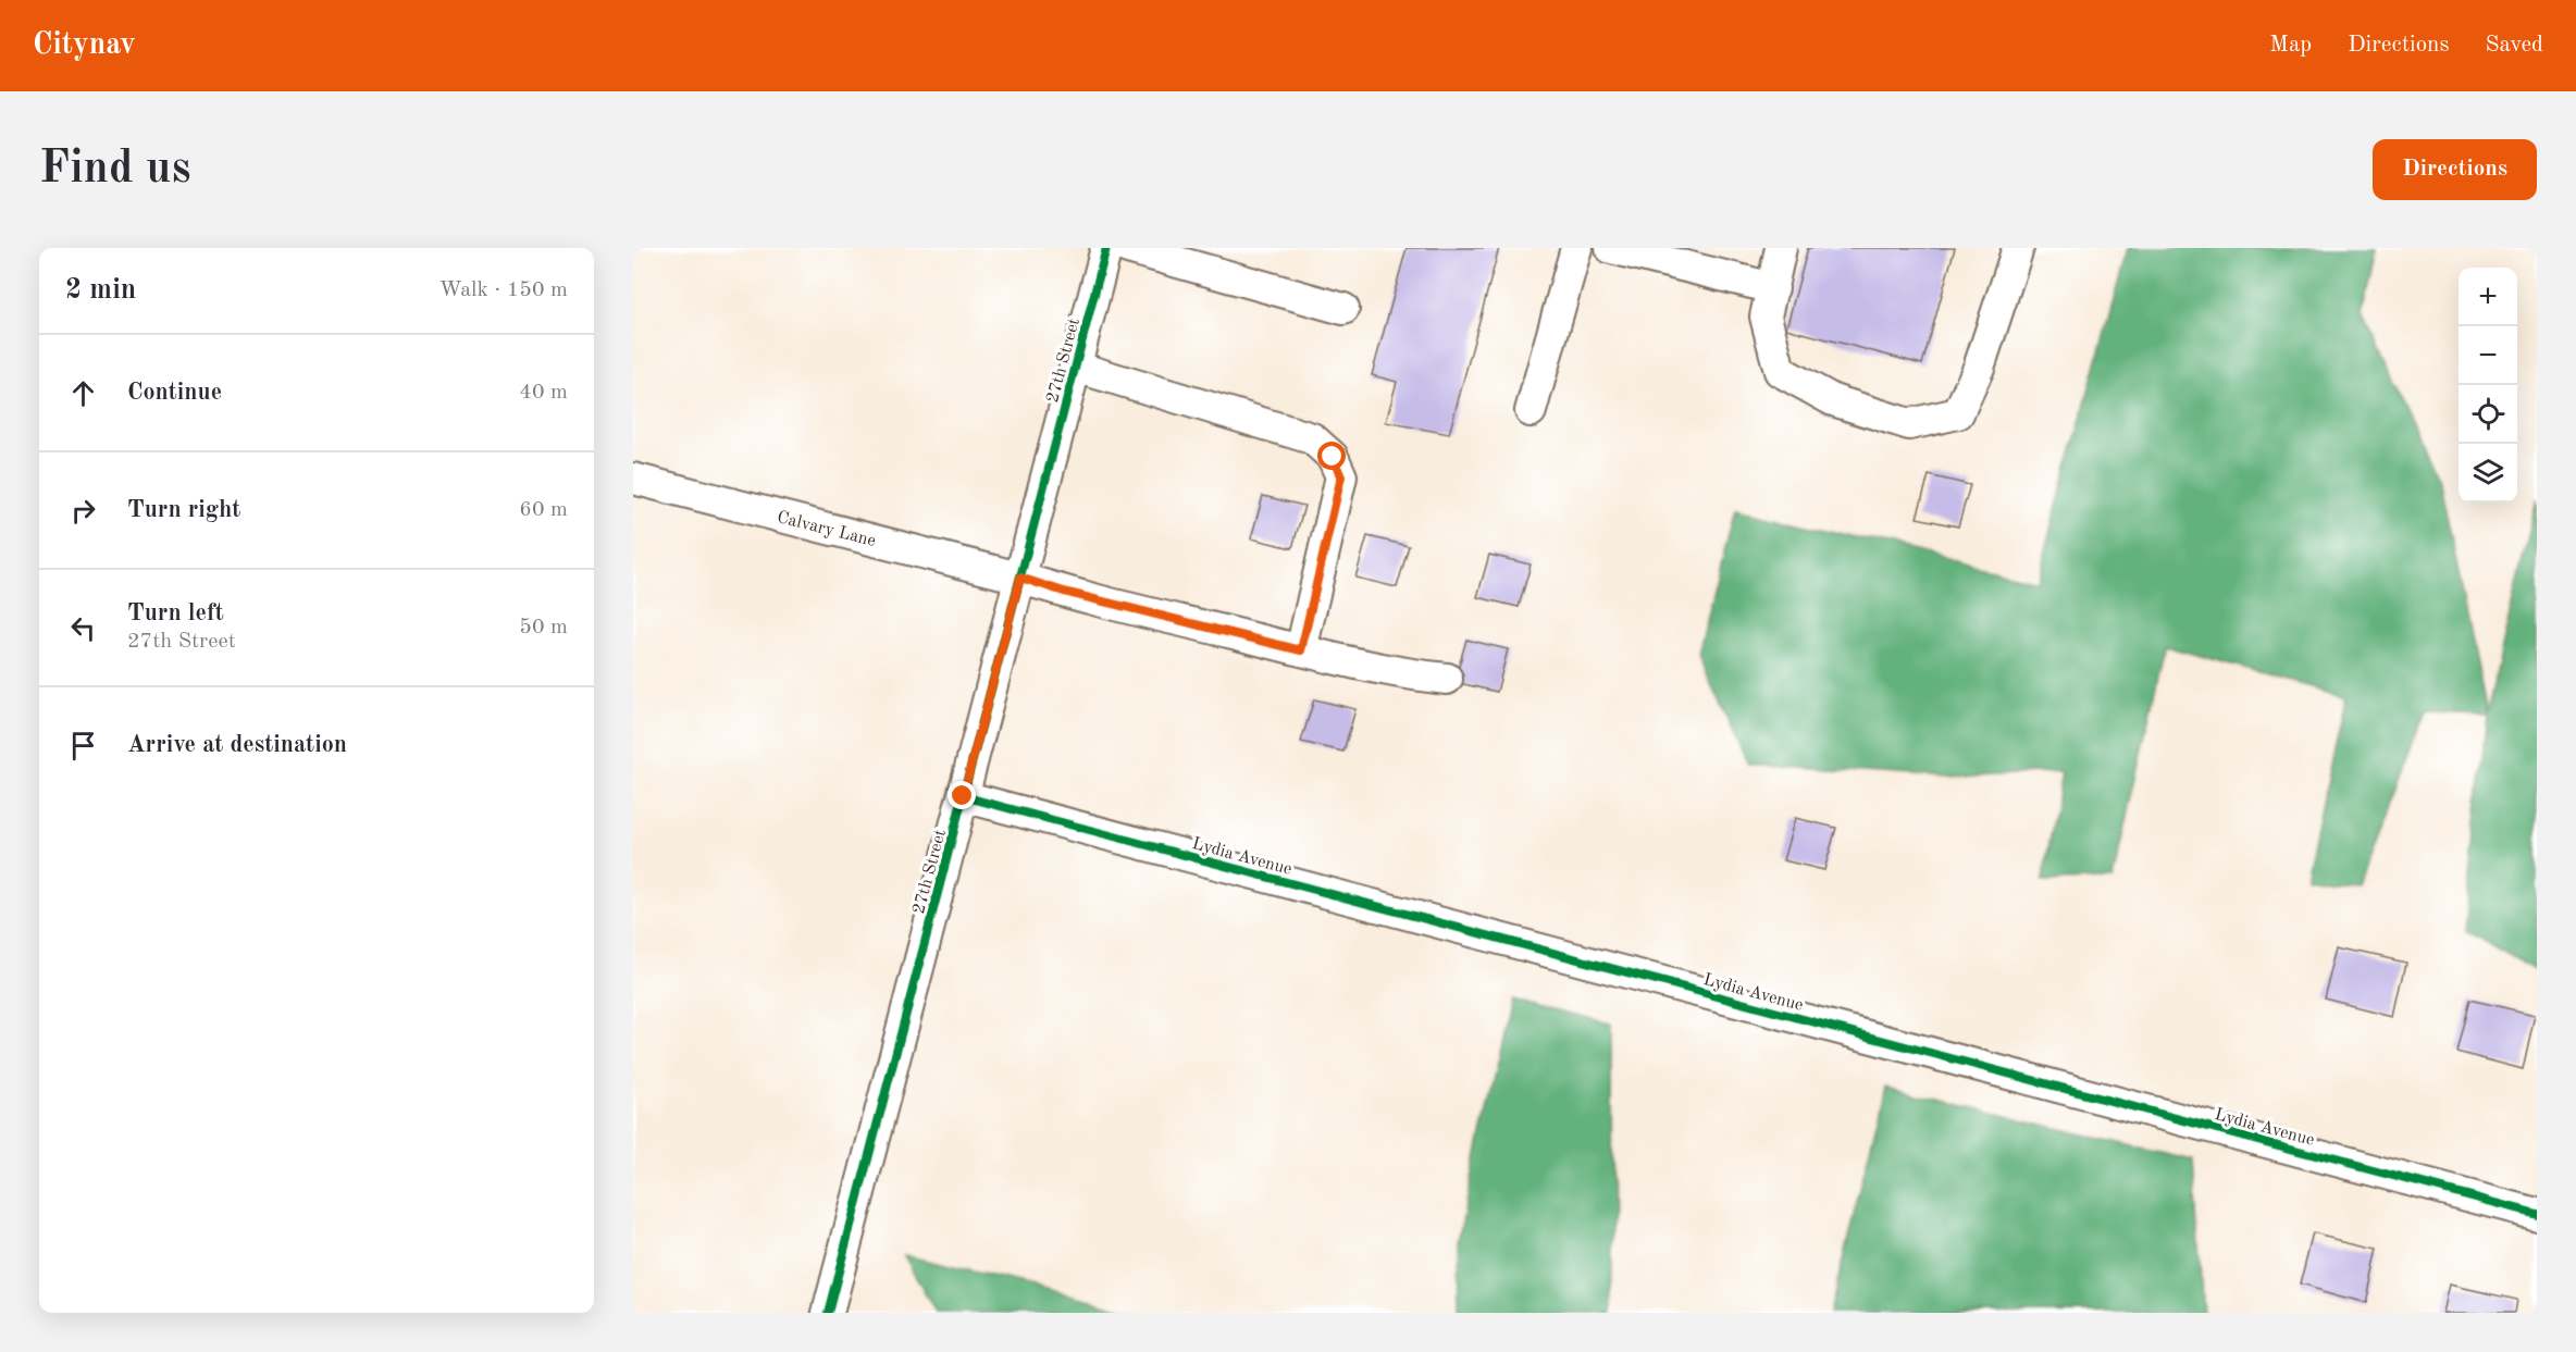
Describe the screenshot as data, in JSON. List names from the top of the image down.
{
  "streets": {
    "street": ["27th Street", "Calvary Lane", "Lydia Avenue"]
  },
  "crossings": [
    ["27th Street", "Calvary Lane"],
    ["27th Street", "Lydia Avenue"]
  ],
  "page": {
    "header": "Citynav",
    "nav": ["Map", "Directions", "Saved"],
    "buttons": "Directions",
    "title": "Find us",
    "heading": ["2 min", "Walk · 150 m"],
    "map_buttons": ["+", "−"],
    "list": [
      ["Continue", "40 m"],
      ["Turn right", "60 m"],
      ["Turn left", "27th Street", "50 m"],
      "Arrive at destination"
    ]
  }
}
